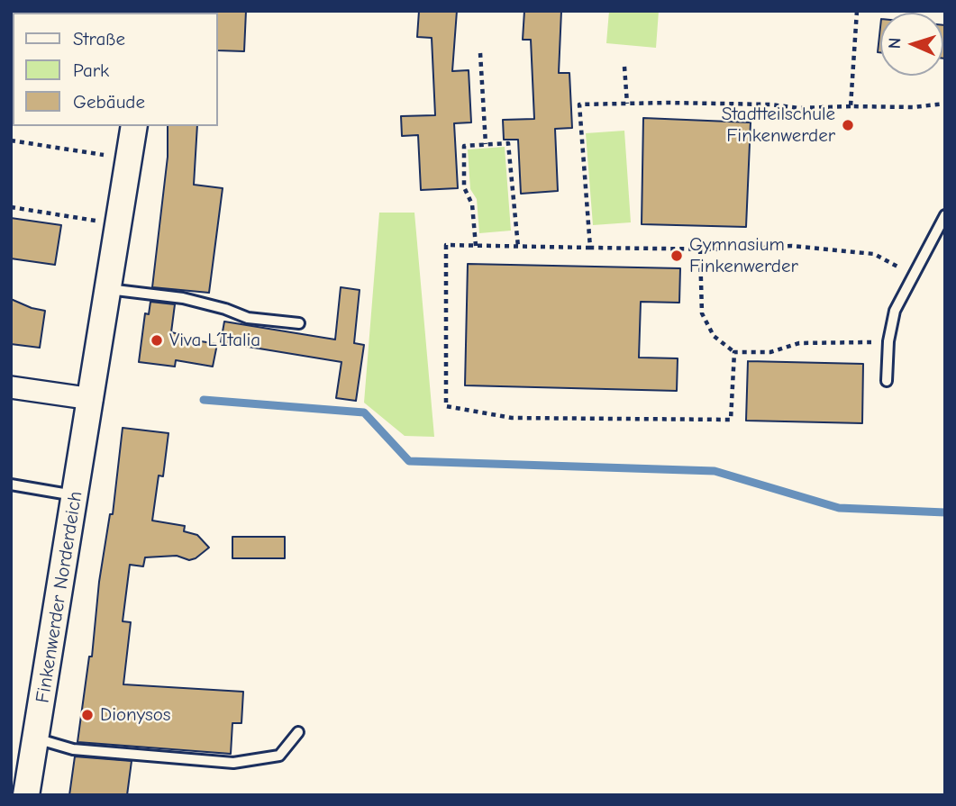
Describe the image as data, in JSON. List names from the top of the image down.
{
  "streets": {
    "street": ["Finkenwerder Norderdeich"]
  },
  "places": [
    "Stadtteilschule Finkenwerder",
    "Gymnasium Finkenwerder",
    "Viva L´Italia",
    "Dionysos"
  ],
  "legend": ["Straße", "Park", "Gebäude"],
  "north": "left"
}
